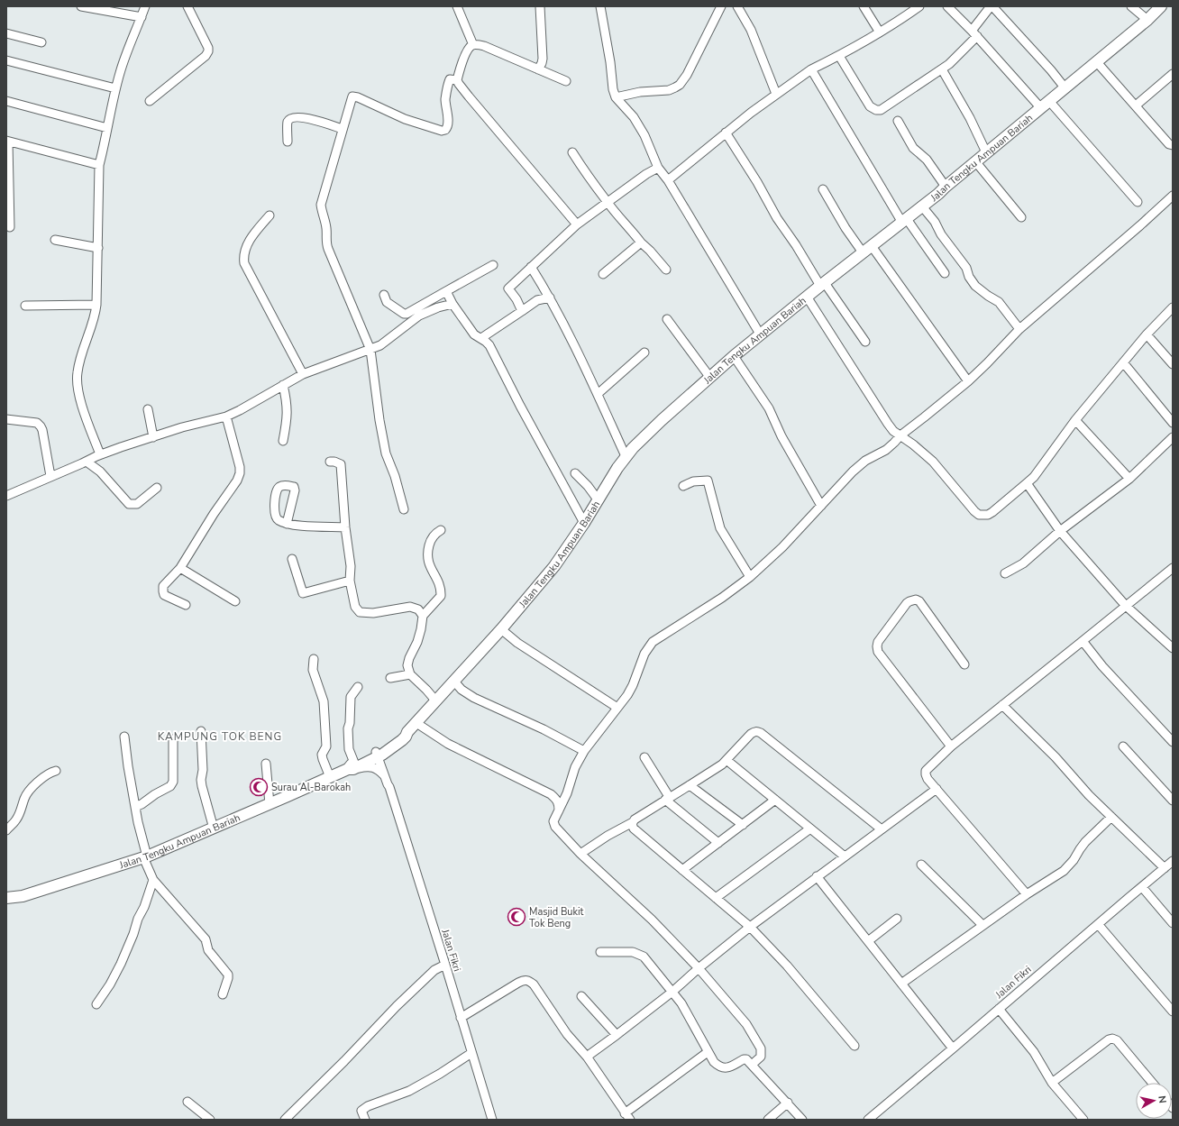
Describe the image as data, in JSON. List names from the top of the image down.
{
  "streets": {
    "main road": ["Jalan Tengku Ampuan Bariah"],
    "street": ["Jalan Fikri"]
  },
  "crossings": [
    ["Jalan Tengku Ampuan Bariah", "Jalan Fikri"]
  ],
  "districts": ["KAMPUNG TOK BENG"],
  "places": {
    "mosque": ["Surau Al-Barokah", "Masjid Bukit Tok Beng"]
  },
  "north": "right"
}
